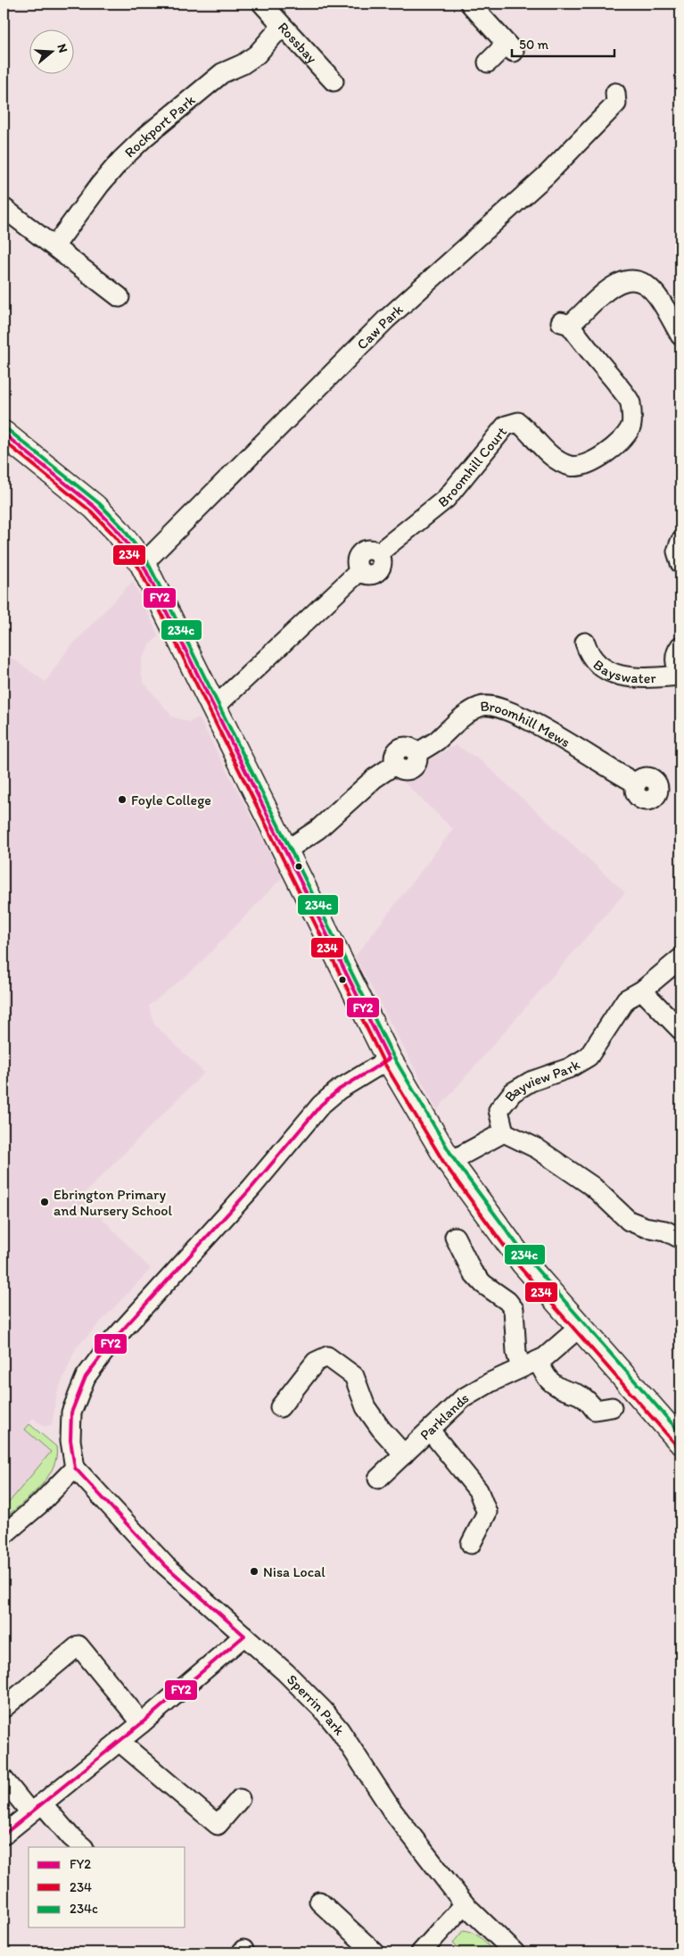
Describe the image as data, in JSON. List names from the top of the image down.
{
  "streets": {
    "street": [
      "Rossbay",
      "Rockport Park",
      "Caw Park",
      "Broomhill Court",
      "Bayswater",
      "Broomhill Mews",
      "Bayview Park",
      "Parklands",
      "Sperrin Park"
    ]
  },
  "crossings": [
    ["Rossbay", "Rockport Park"]
  ],
  "places": ["Foyle College", "Ebrington Primary and Nursery School", "Nisa Local"],
  "lines": ["transit line 234c", "transit line FY2", "transit line 234"],
  "legend": ["FY2", "234", "234c"],
  "scale_bar": "50 m",
  "north": "right"
}
